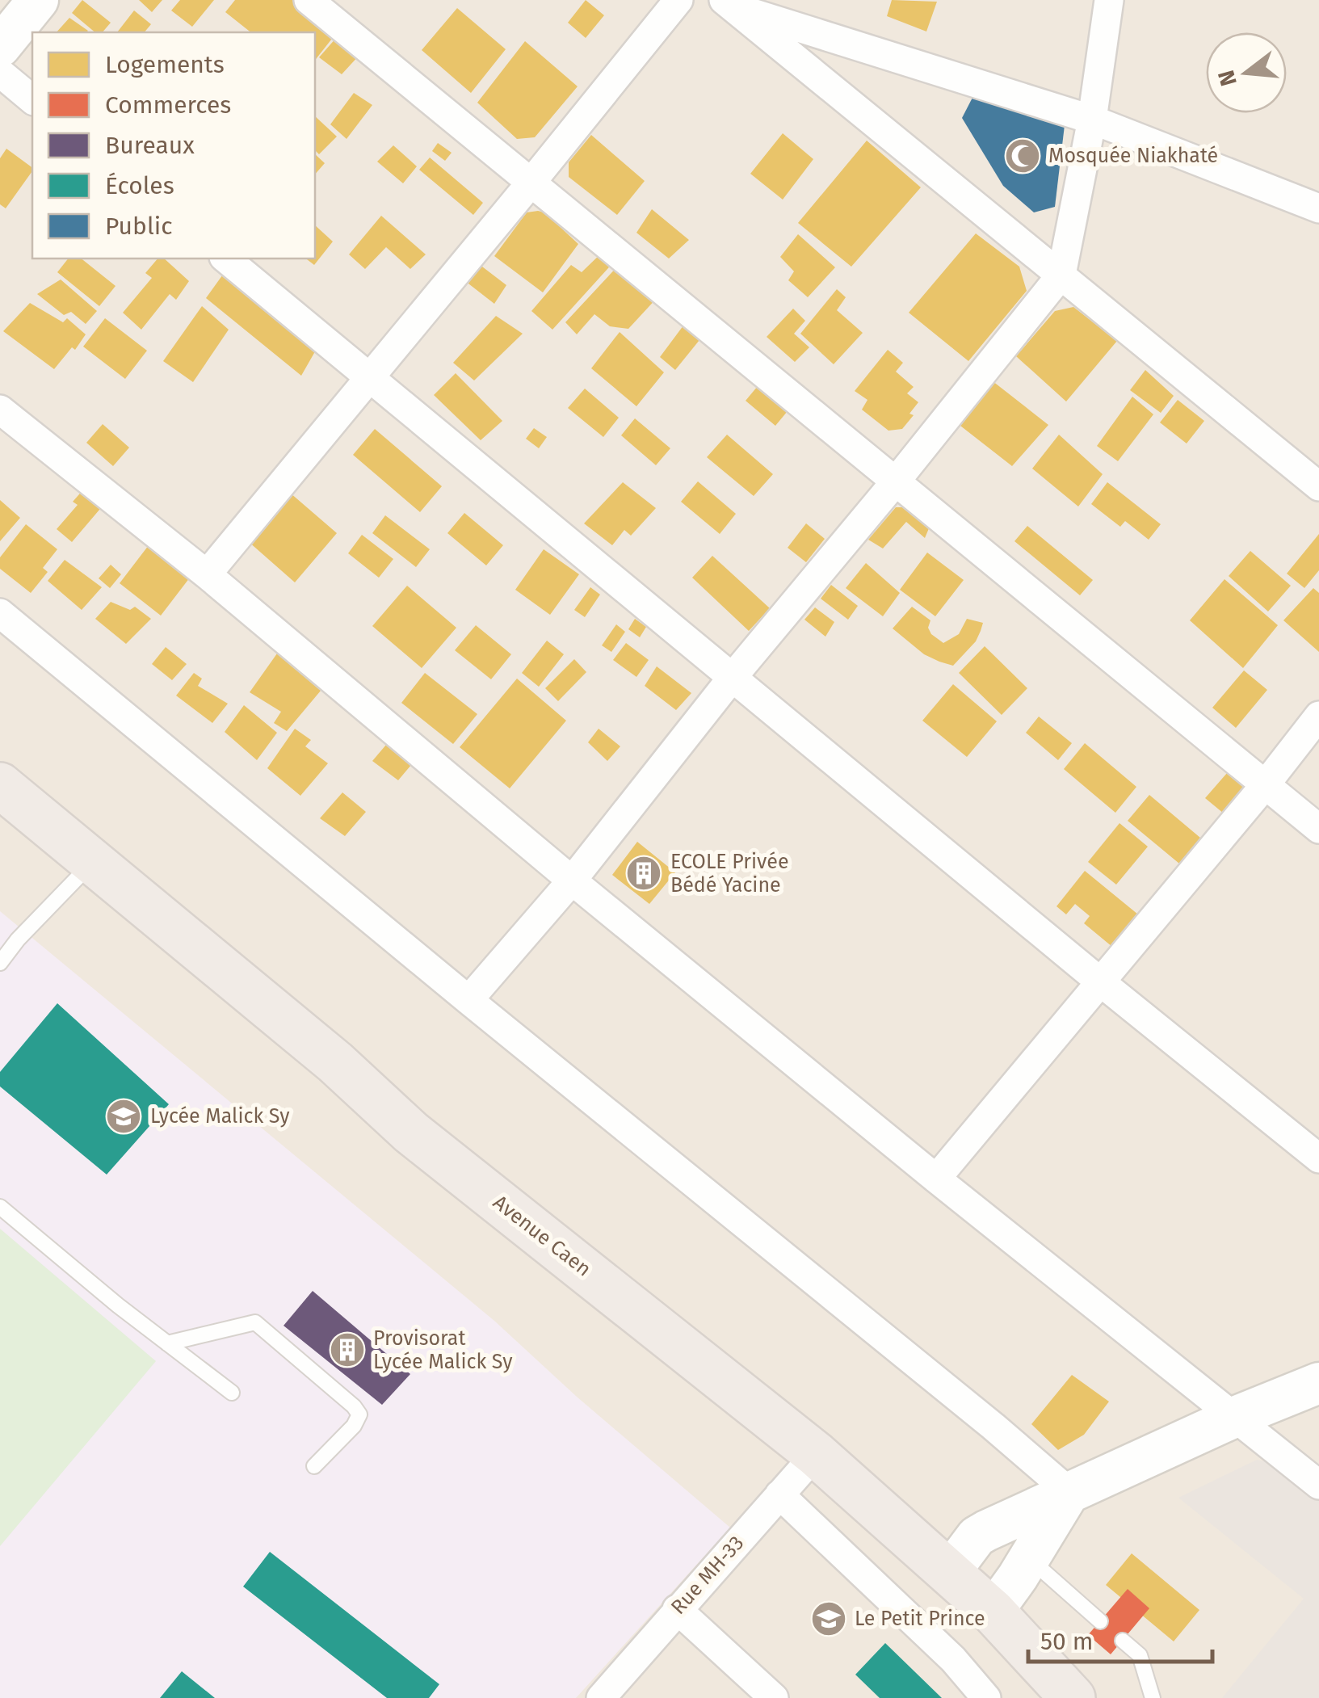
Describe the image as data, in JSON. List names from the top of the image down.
{
  "streets": {
    "highway": ["Avenue Caen"],
    "street": ["Rue MH-33"]
  },
  "crossings": [
    ["Avenue Caen", "Rue MH-33"]
  ],
  "places": {
    "mosque": ["Mosquée Niakhaté"],
    "building": ["ECOLE Privée Bédé Yacine", "Provisorat Lycée Malick Sy"],
    "school or university": ["Lycée Malick Sy", "Le Petit Prince"]
  },
  "legend": [
    "Logements",
    "Commerces",
    "Bureaux",
    "Écoles",
    "Public"
  ],
  "scale_bar": "50 m",
  "north": "left"
}
